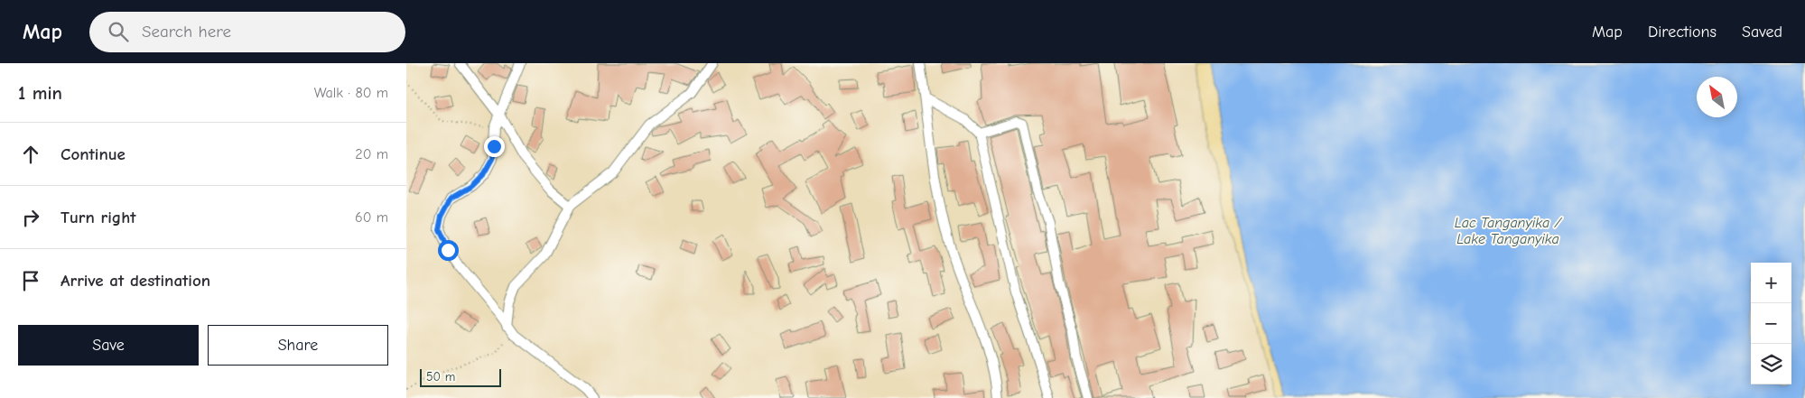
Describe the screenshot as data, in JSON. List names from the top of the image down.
{
  "water": ["Lac Tanganyika / Lake Tanganyika"],
  "scale_bar": "50 m",
  "north": "top left",
  "page": {
    "header": "Map",
    "search": "Search here",
    "nav": ["Map", "Directions", "Saved"],
    "heading": ["1 min", "Walk · 80 m"],
    "list": [
      ["Continue", "20 m"],
      ["Turn right", "60 m"],
      "Arrive at destination"
    ],
    "map_buttons": ["+", "−"],
    "buttons": ["Save", "Share"],
    "scale": "50 m"
  }
}
